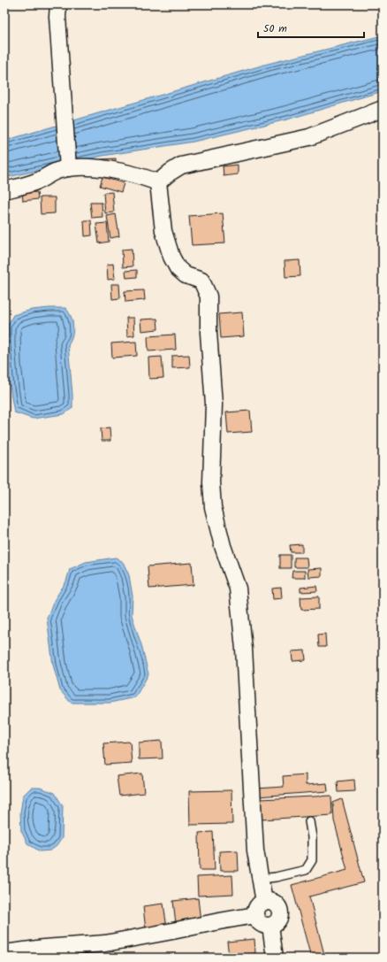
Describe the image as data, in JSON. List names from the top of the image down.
{
  "scale_bar": "50 m"
}
